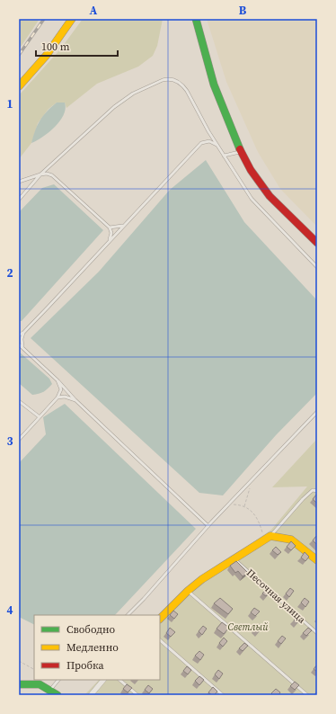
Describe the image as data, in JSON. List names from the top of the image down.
{
  "streets": {
    "lane": ["Песочная улица"]
  },
  "parks": ["Светлый"],
  "legend": ["Свободно", "Медленно", "Пробка"],
  "scale_bar": "100 m",
  "grid": {
    "columns": ["A", "B"],
    "rows": [
      "1",
      "2",
      "3",
      "4"
    ]
  }
}
